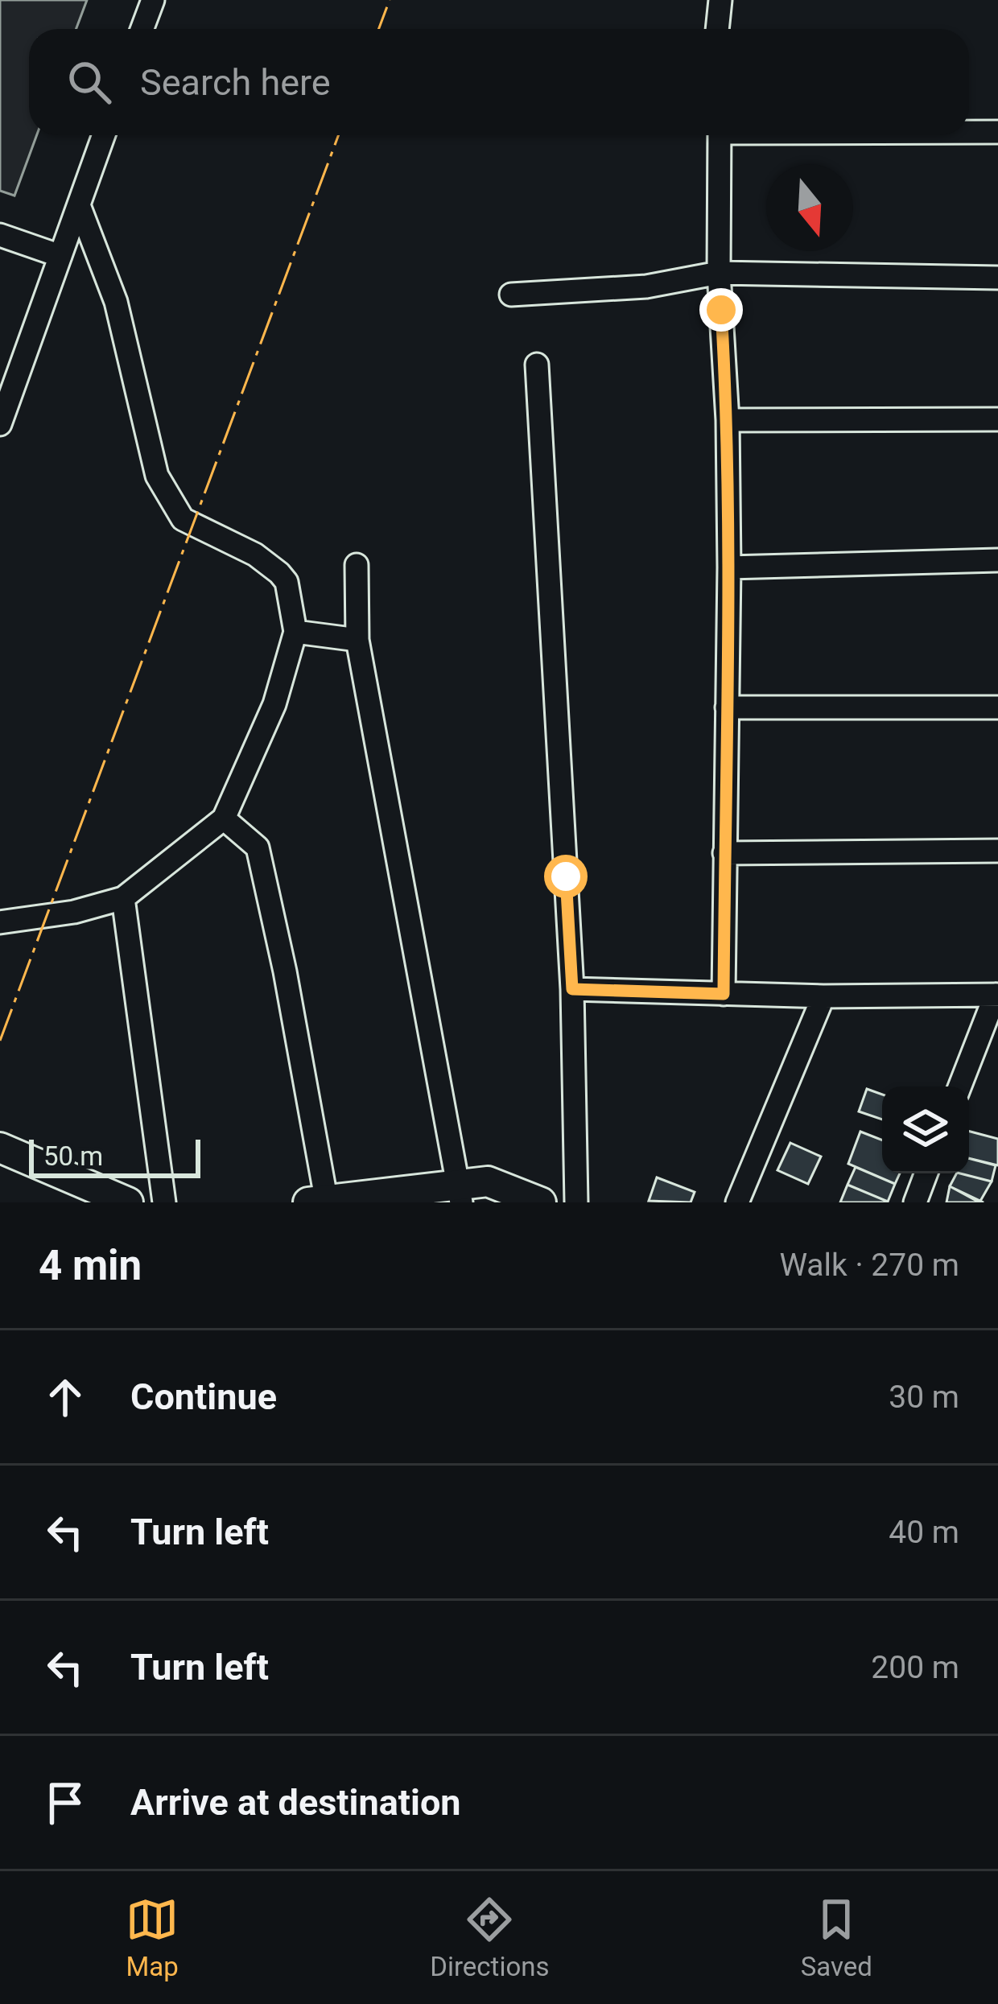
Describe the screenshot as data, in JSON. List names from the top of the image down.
{
  "scale_bar": "50 m",
  "north": "bottom",
  "page": {
    "search": "Search here",
    "scale": "50 m",
    "heading": ["4 min", "Walk · 270 m"],
    "list": [
      ["Continue", "30 m"],
      ["Turn left", "40 m"],
      ["Turn left", "200 m"],
      "Arrive at destination"
    ],
    "nav": ["Map", "Directions", "Saved"]
  }
}
